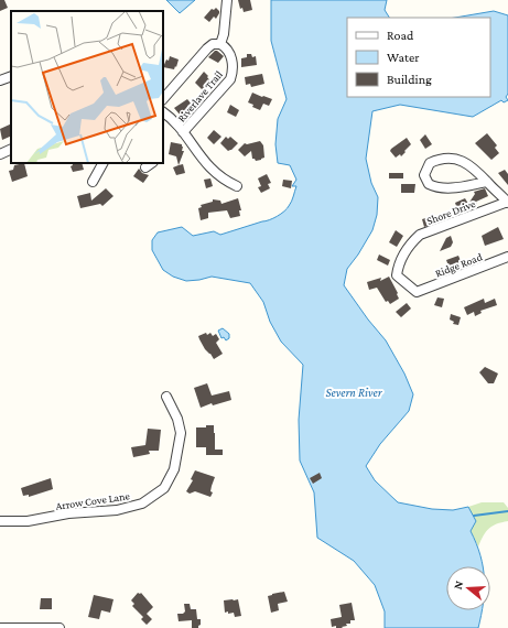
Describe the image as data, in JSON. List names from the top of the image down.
{
  "streets": {
    "street": [
      "Riverlave Trail",
      "Shore Drive",
      "Ridge Road",
      "Arrow Cove Lane"
    ]
  },
  "crossings": [
    ["Shore Drive", "Ridge Road"]
  ],
  "water": ["Severn River"],
  "legend": ["Road", "Water", "Building"],
  "north": "left"
}
